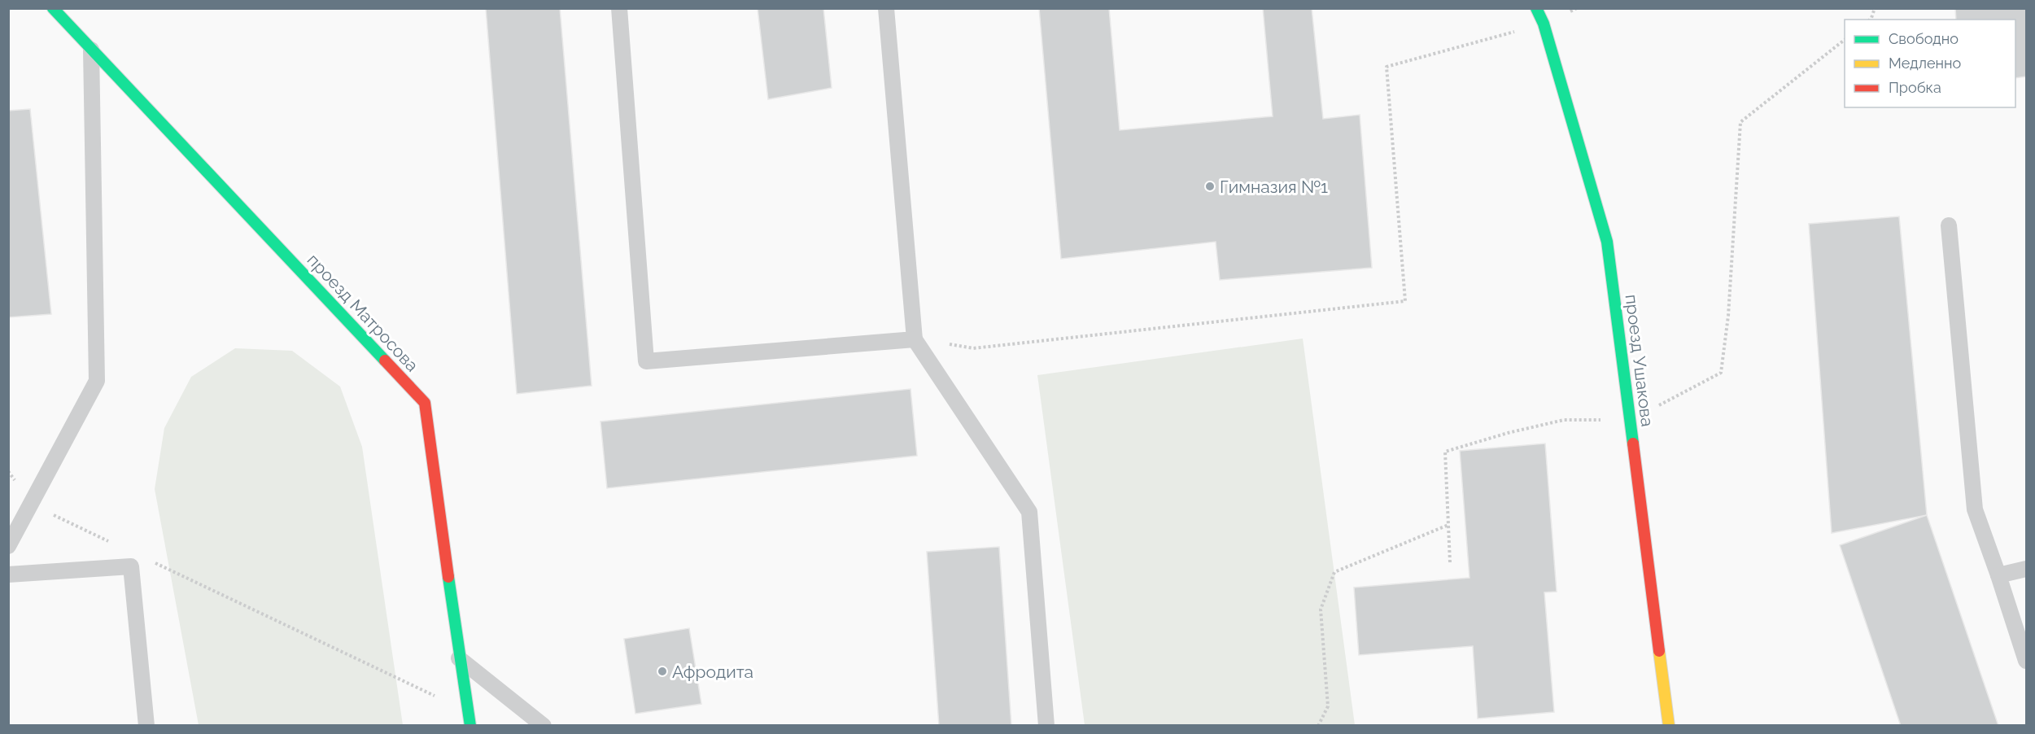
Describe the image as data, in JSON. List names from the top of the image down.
{
  "streets": {
    "street": ["проезд Матросова", "проезд Ушакова"]
  },
  "places": ["Гимназия №1", "Афродита"],
  "legend": ["Свободно", "Медленно", "Пробка"]
}
